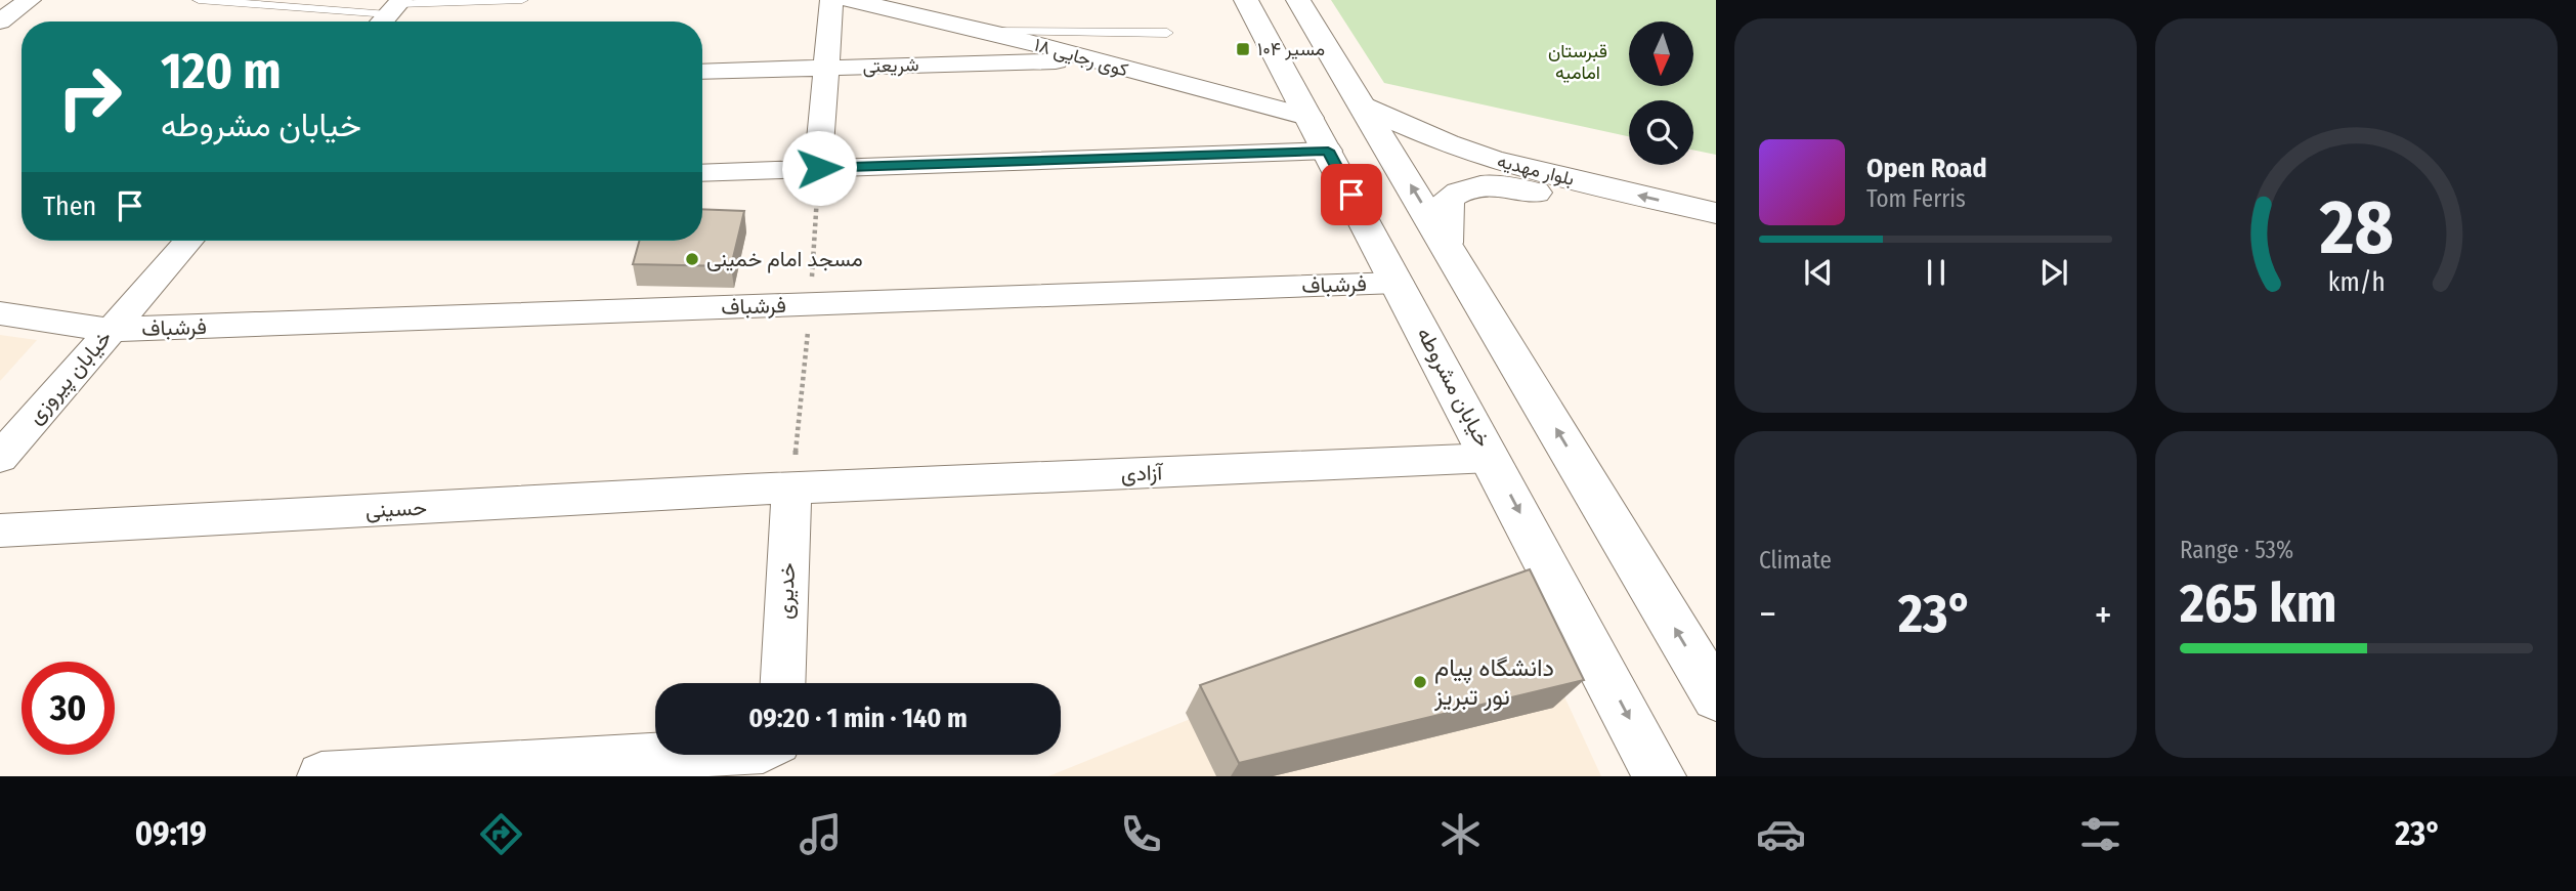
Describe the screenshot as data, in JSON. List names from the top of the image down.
{
  "streets": {
    "main road": ["بلوار مهدیه", "خیابان مشروطه"],
    "street": [
      "کوی رجایی ۱۸",
      "شریعتی",
      "فرشباف",
      "خیابان پیروزی",
      "آزادی",
      "حسینی",
      "خدیری"
    ]
  },
  "crossings": [
    ["کوی رجایی ۱۸", "شریعتی"],
    ["کوی رجایی ۱۸", "خیابان مشروطه"],
    ["فرشباف", "خیابان پیروزی"],
    ["فرشباف", "خیابان مشروطه"],
    ["خیابان مشروطه", "آزادی"],
    ["آزادی", "حسینی"],
    ["آزادی", "خدیری"],
    ["حسینی", "خدیری"]
  ],
  "one_way": ["بلوار مهدیه"],
  "parks": ["قبرستان امامیه"],
  "places": {
    "transit": ["مسیر ۱۰۴"],
    "other": ["مسجد امام خمینی", "دانشگاه پیام نور تبریز"]
  },
  "north": "bottom",
  "page": {
    "turn": ["120 m", "خیابان مشروطه"],
    "song": ["Open Road", "Tom Ferris"],
    "then": "Then",
    "tile": [
      "Climate",
      ["Range · 53%", "265 km"]
    ],
    "heat": ["−", "23°", "+"],
    "limit": "30",
    "trip": "09:20 · 1 min · 140 m",
    "tabs": ["09:19", "23°"],
    "gauge": ["28", "km/h"]
  }
}
